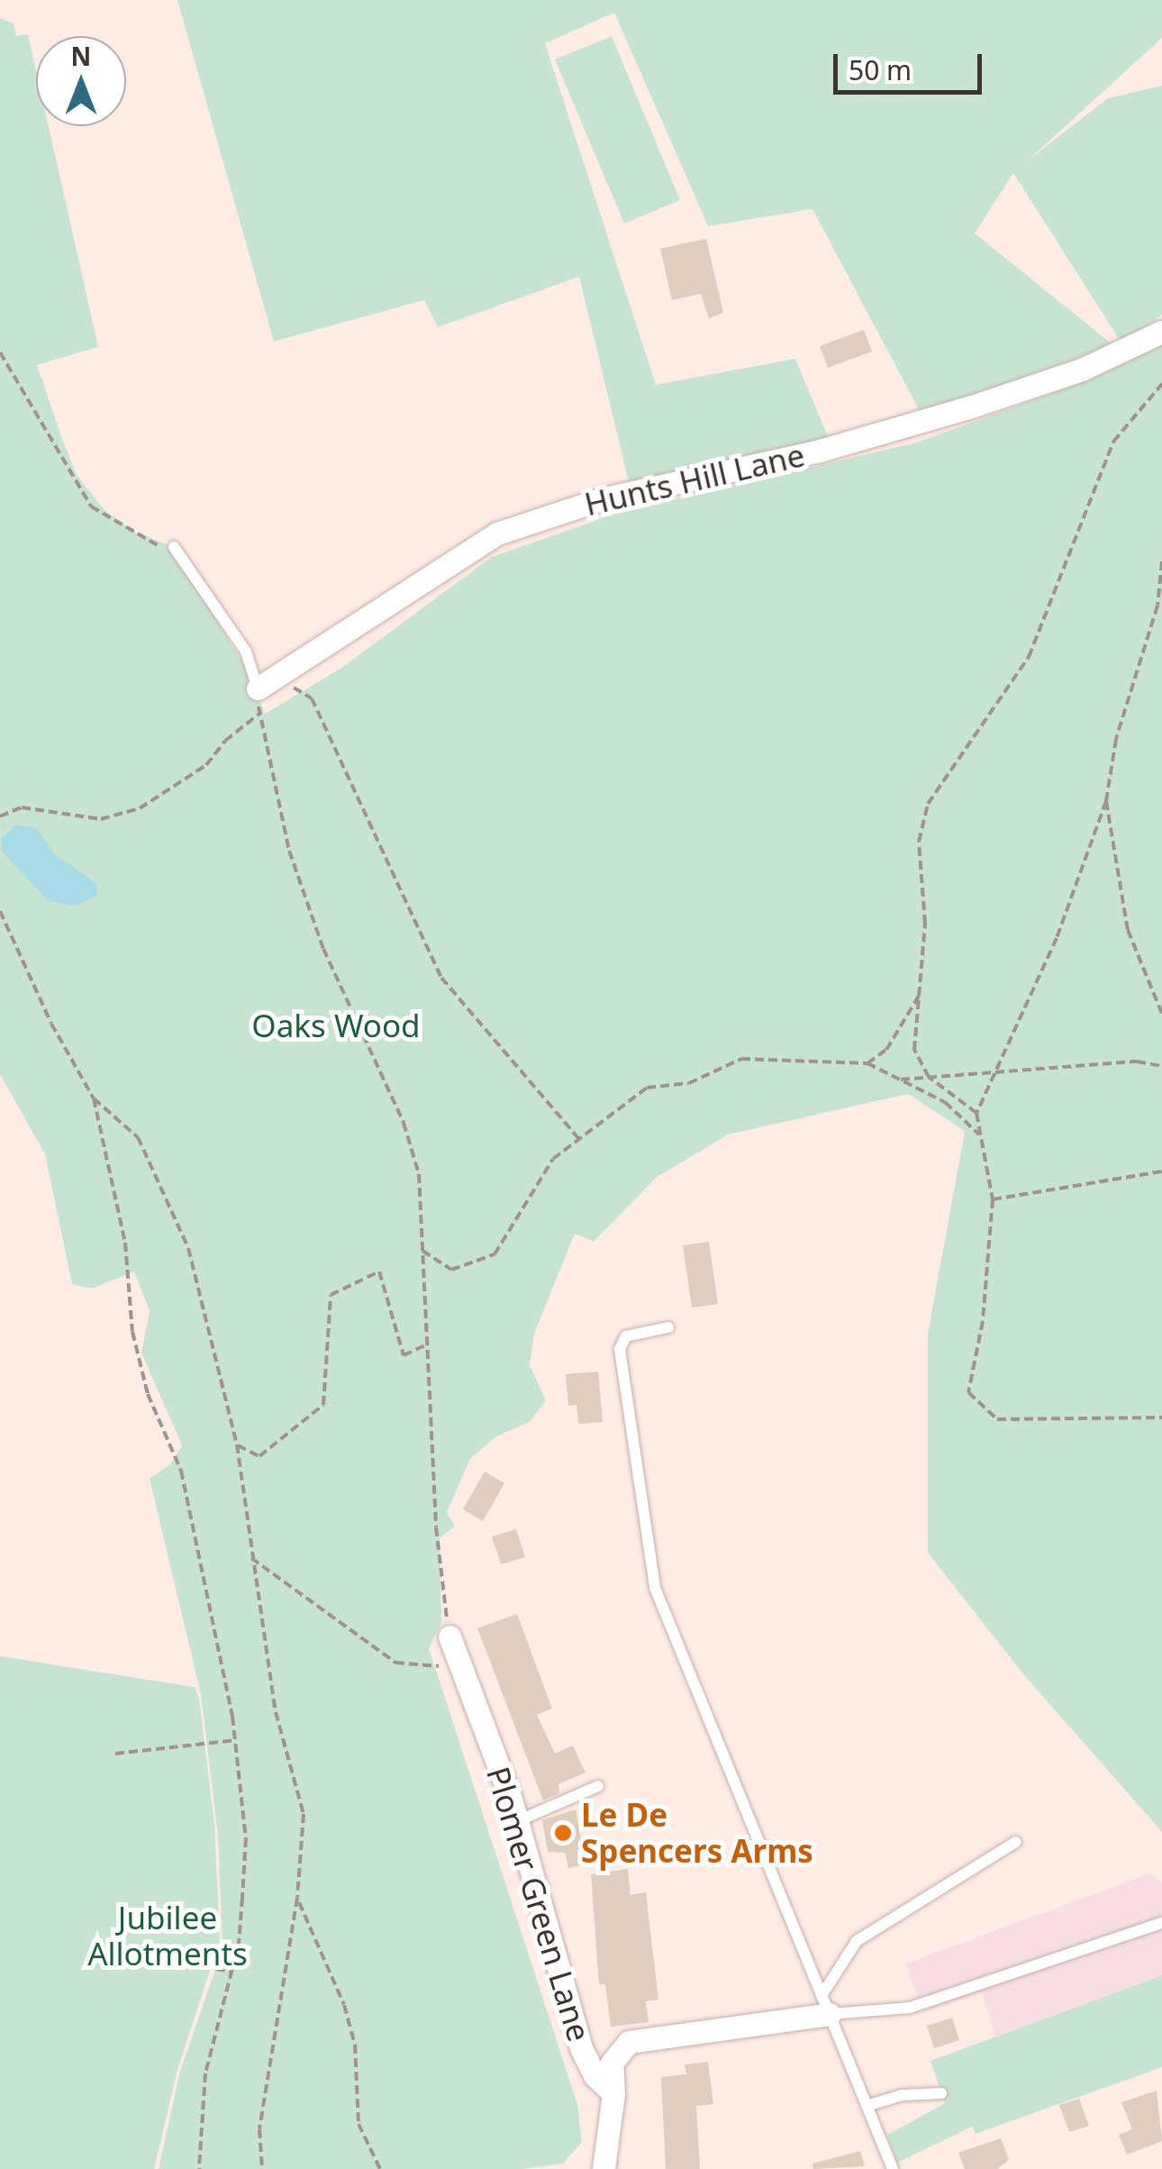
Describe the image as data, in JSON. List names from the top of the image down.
{
  "streets": {
    "street": ["Hunts Hill Lane", "Plomer Green Lane"]
  },
  "parks": ["Oaks Wood", "Jubilee Allotments"],
  "places": ["Le De Spencers Arms"],
  "scale_bar": "50 m",
  "north": "top"
}
